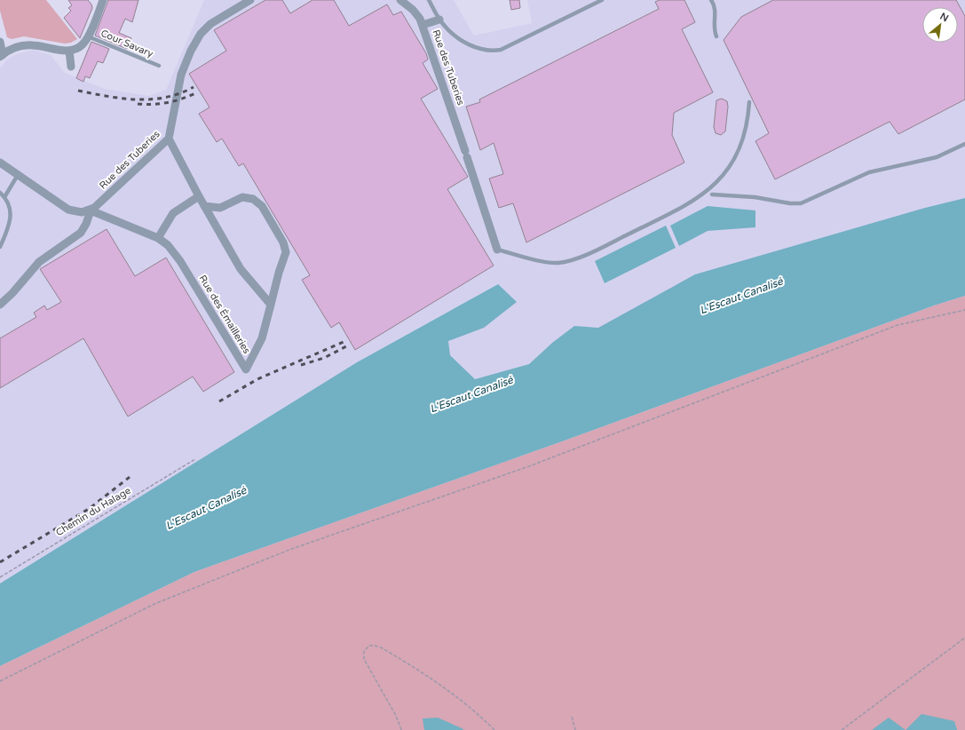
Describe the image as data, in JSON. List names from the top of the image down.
{
  "streets": {
    "street": ["Rue des Tuberies", "Rue des Émailleries"],
    "lane": ["Cour Savary"],
    "path": ["Chemin du Halage"]
  },
  "crossings": [
    ["Rue des Tuberies", "Rue des Émailleries"]
  ],
  "water": ["L'Escaut Canalisé"],
  "north": "top right"
}
